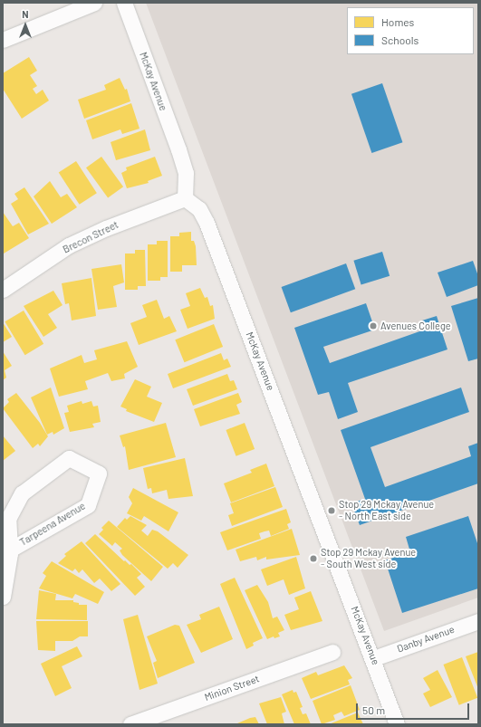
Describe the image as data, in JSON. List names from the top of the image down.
{
  "streets": {
    "street": [
      "McKay Avenue",
      "Brecon Street",
      "Tarpeena Avenue",
      "Danby Avenue",
      "Minion Street"
    ]
  },
  "crossings": [
    ["McKay Avenue", "Brecon Street"],
    ["McKay Avenue", "Danby Avenue"]
  ],
  "places": ["Avenues College", "Stop 29 Mckay Avenue - North East side", "Stop 29 Mckay Avenue - South West side"],
  "legend": ["Homes", "Schools"],
  "scale_bar": "50 m",
  "north": "top"
}
